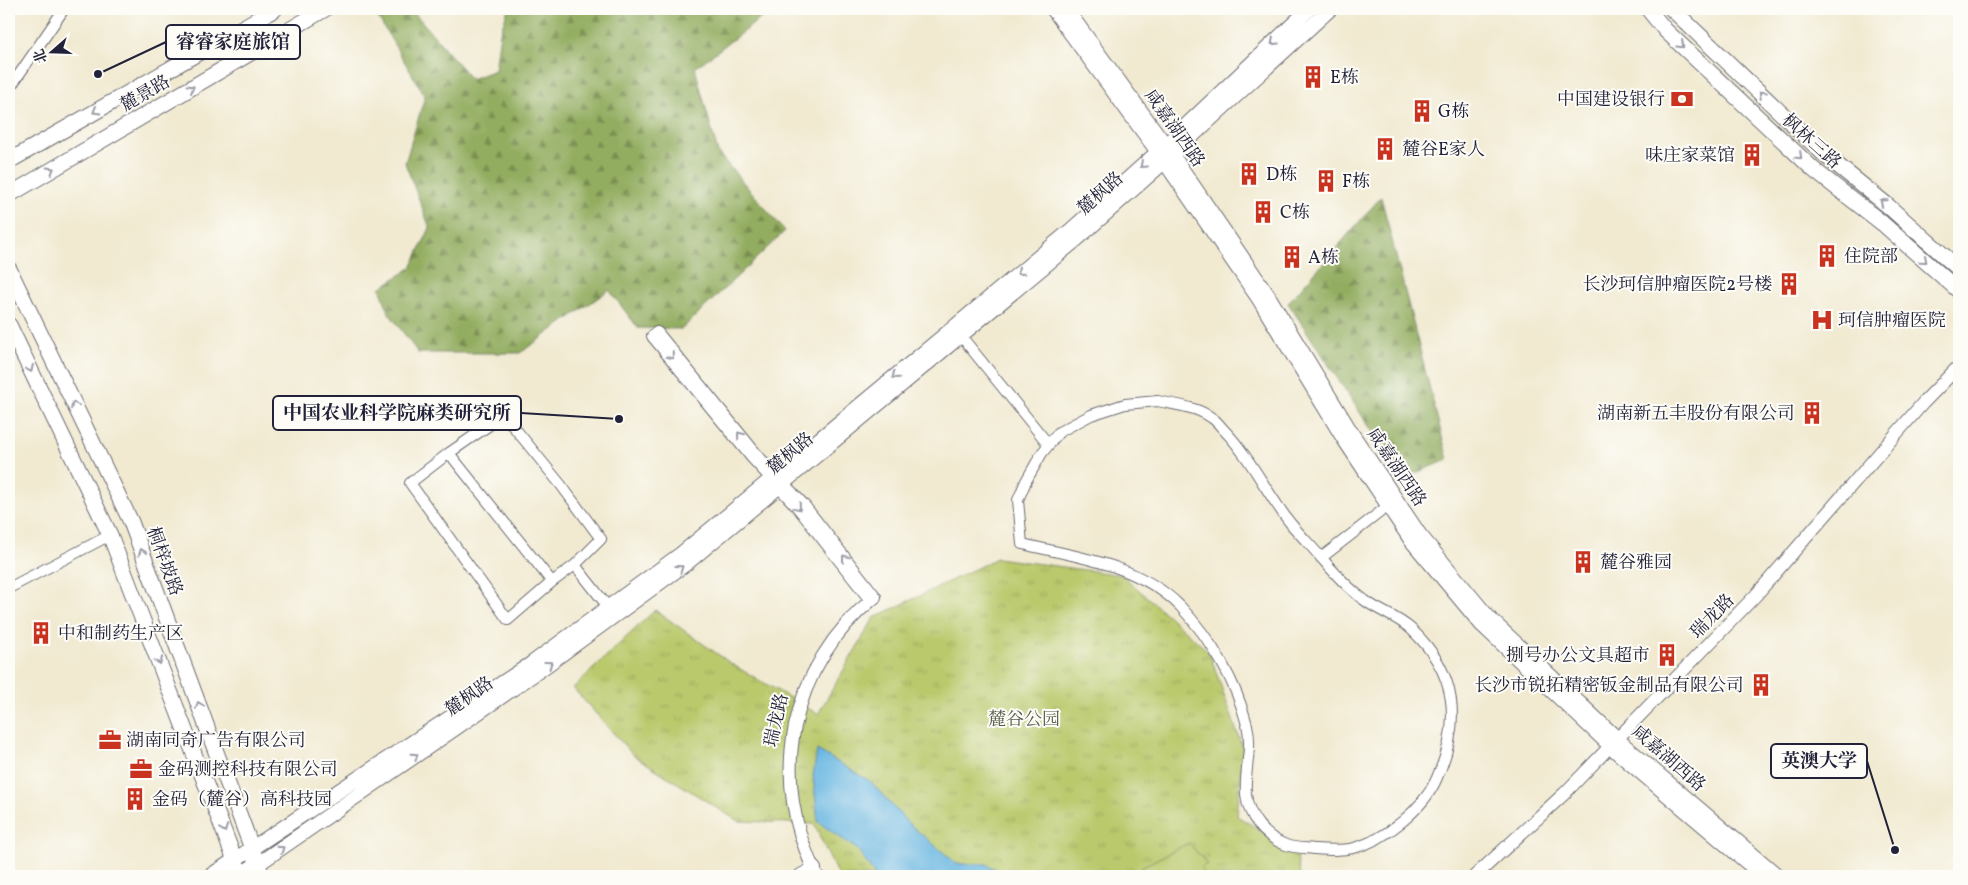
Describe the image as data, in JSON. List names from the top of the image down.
{
  "streets": {
    "main road": [
      "麓景路",
      "咸嘉湖西路",
      "枫林三路",
      "麓枫路",
      "桐梓坡路"
    ],
    "street": ["瑞龙路"]
  },
  "crossings": [
    ["咸嘉湖西路", "麓枫路"],
    ["咸嘉湖西路", "瑞龙路"],
    ["麓枫路", "桐梓坡路"],
    ["麓枫路", "瑞龙路"]
  ],
  "parks": ["麓谷公园"],
  "places": {
    "other": ["睿睿家庭旅馆", "中国农业科学院麻类研究所", "英澳大学"],
    "building": [
      "E栋",
      "G栋",
      "麓谷E家人",
      "味庄家菜馆",
      "D栋",
      "F栋",
      "C栋",
      "住院部",
      "A栋",
      "长沙珂信肿瘤医院2号楼",
      "湖南新五丰股份有限公司",
      "麓谷雅园",
      "中和制药生产区",
      "捌号办公文具超市",
      "长沙市锐拓精密钣金制品有限公司",
      "金码（麓谷）高科技园"
    ],
    "bank": ["中国建设银行"],
    "hospital": ["珂信肿瘤医院"],
    "office": ["湖南同奇广告有限公司", "金码测控科技有限公司"]
  },
  "north": "left"
}
